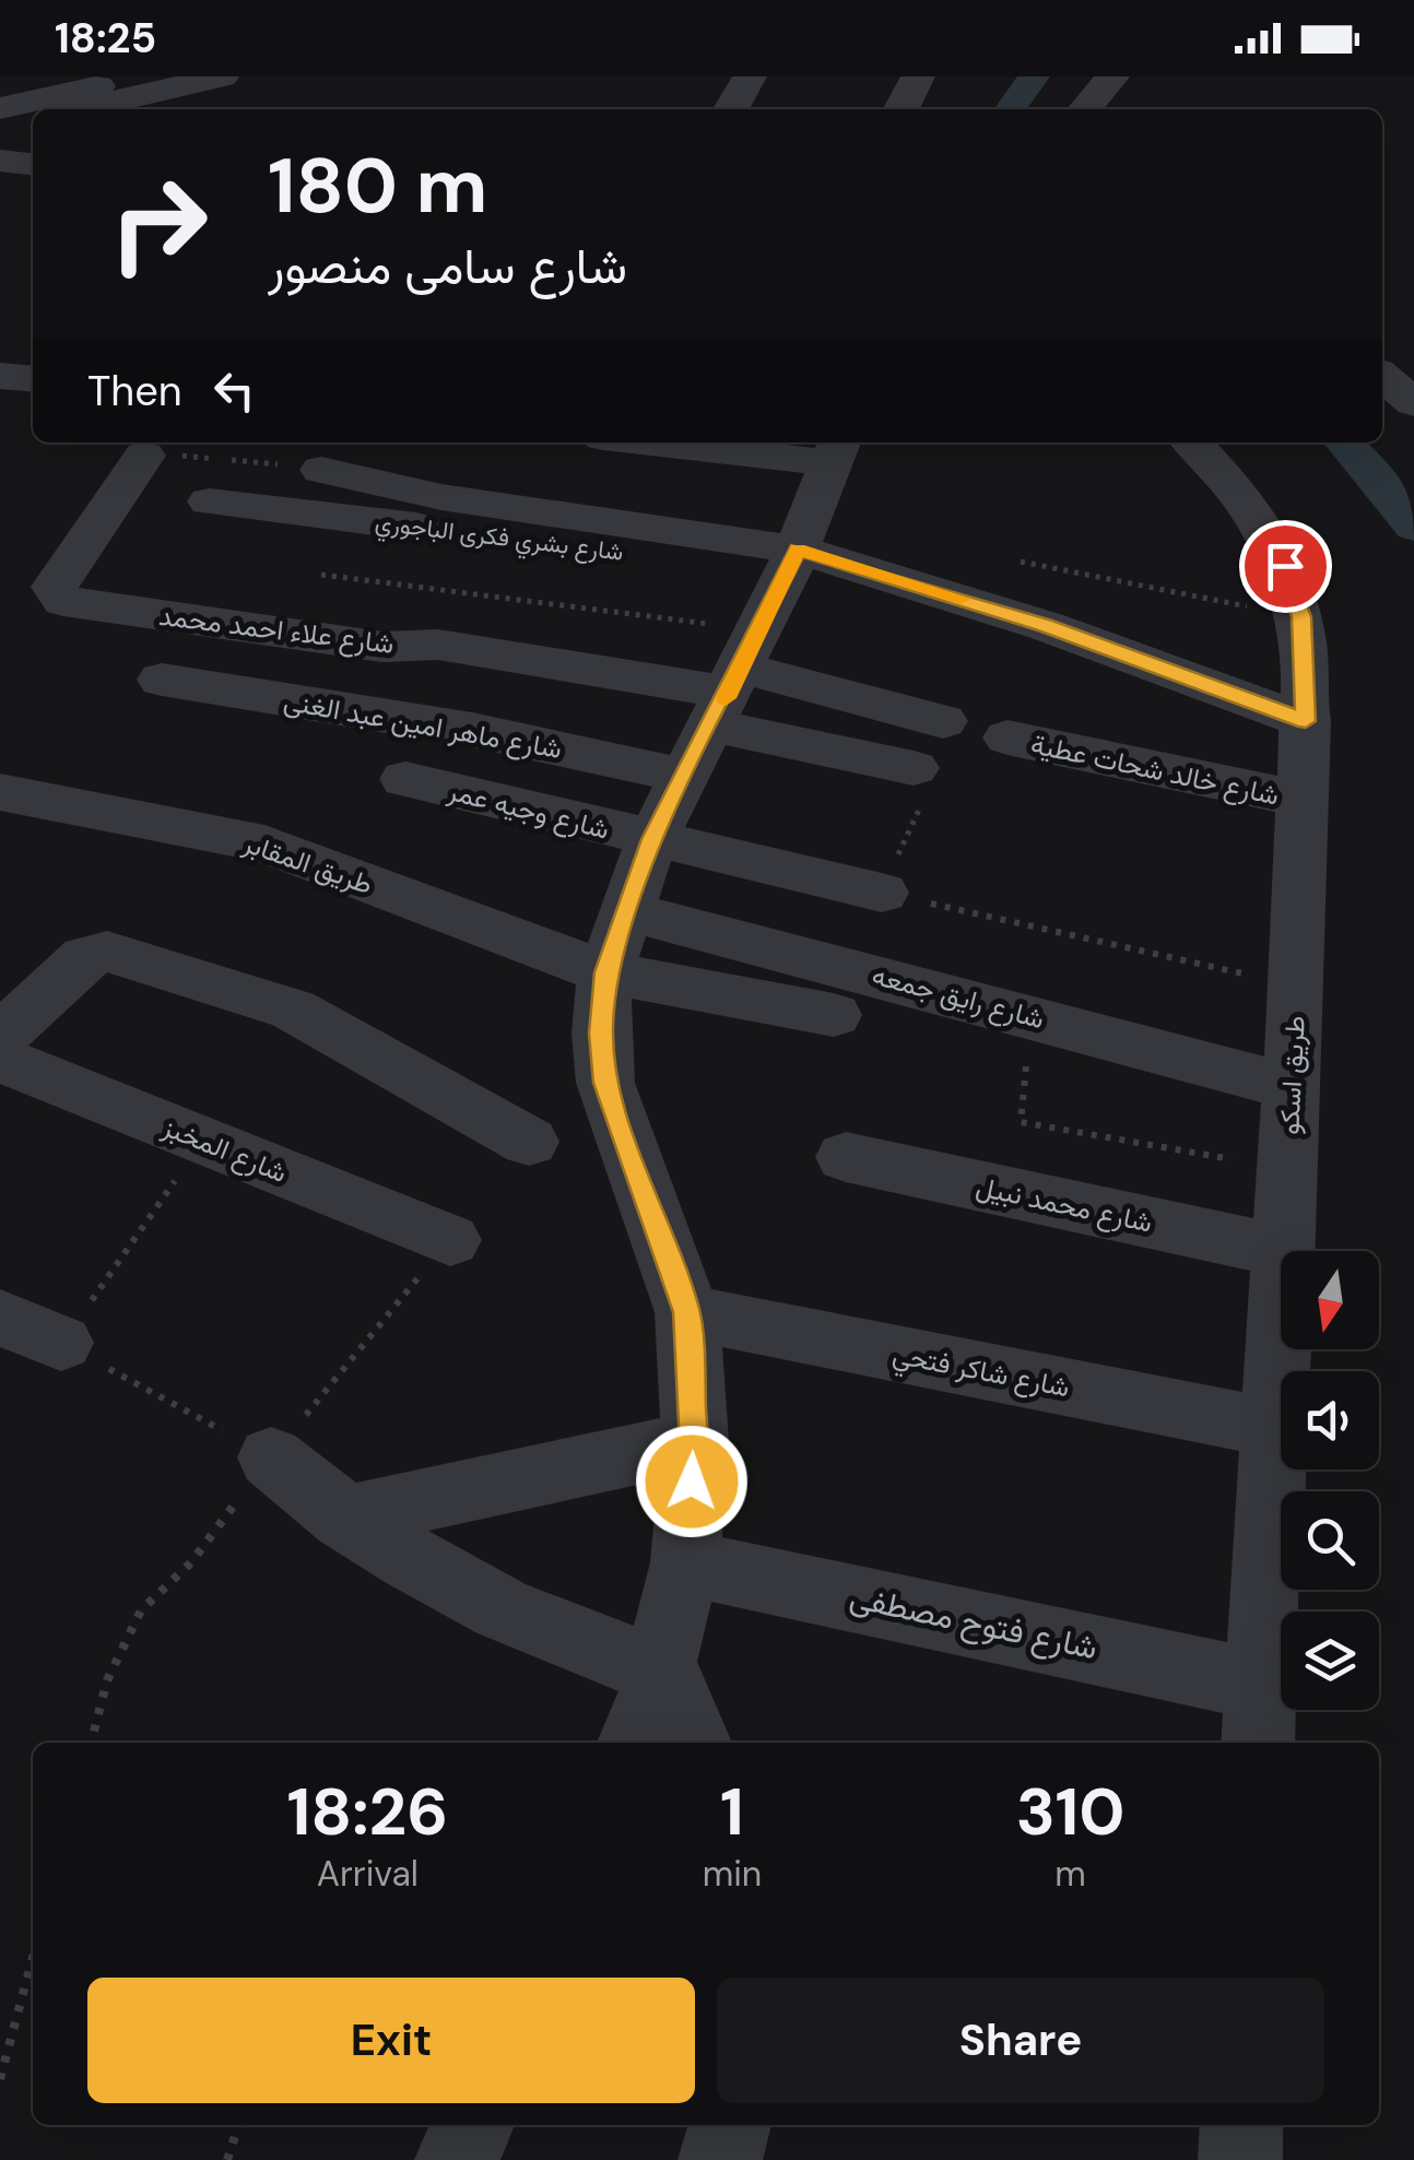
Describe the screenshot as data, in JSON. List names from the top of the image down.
{
  "streets": {
    "street": [
      "شارع بشري فكرى الباجوري",
      "شارع علاء احمد محمد",
      "شارع ماهر امين عبد الغنى",
      "شارع خالد شحات عطية",
      "شارع وجيه عمر",
      "طريق المقابر",
      "شارع رايق جمعه",
      "طريق اسكو",
      "شارع المخبز",
      "شارع محمد نبيل",
      "شارع شاكر فتحي",
      "شارع فتوح مصطفى"
    ]
  },
  "crossings": [
    ["شارع علاء احمد محمد", "شارع ماهر امين عبد الغنى"],
    ["شارع خالد شحات عطية", "طريق اسكو"],
    ["شارع رايق جمعه", "طريق اسكو"],
    ["طريق اسكو", "شارع محمد نبيل"],
    ["طريق اسكو", "شارع شاكر فتحي"],
    ["طريق اسكو", "شارع فتوح مصطفى"]
  ],
  "north": "bottom",
  "page": {
    "status": "18:25",
    "turn": ["180 m", "شارع سامى منصور"],
    "then": "Then",
    "eta": [
      "18:26",
      "Arrival",
      "1",
      "min",
      "310",
      "m"
    ],
    "buttons": ["Exit", "Share"]
  }
}
